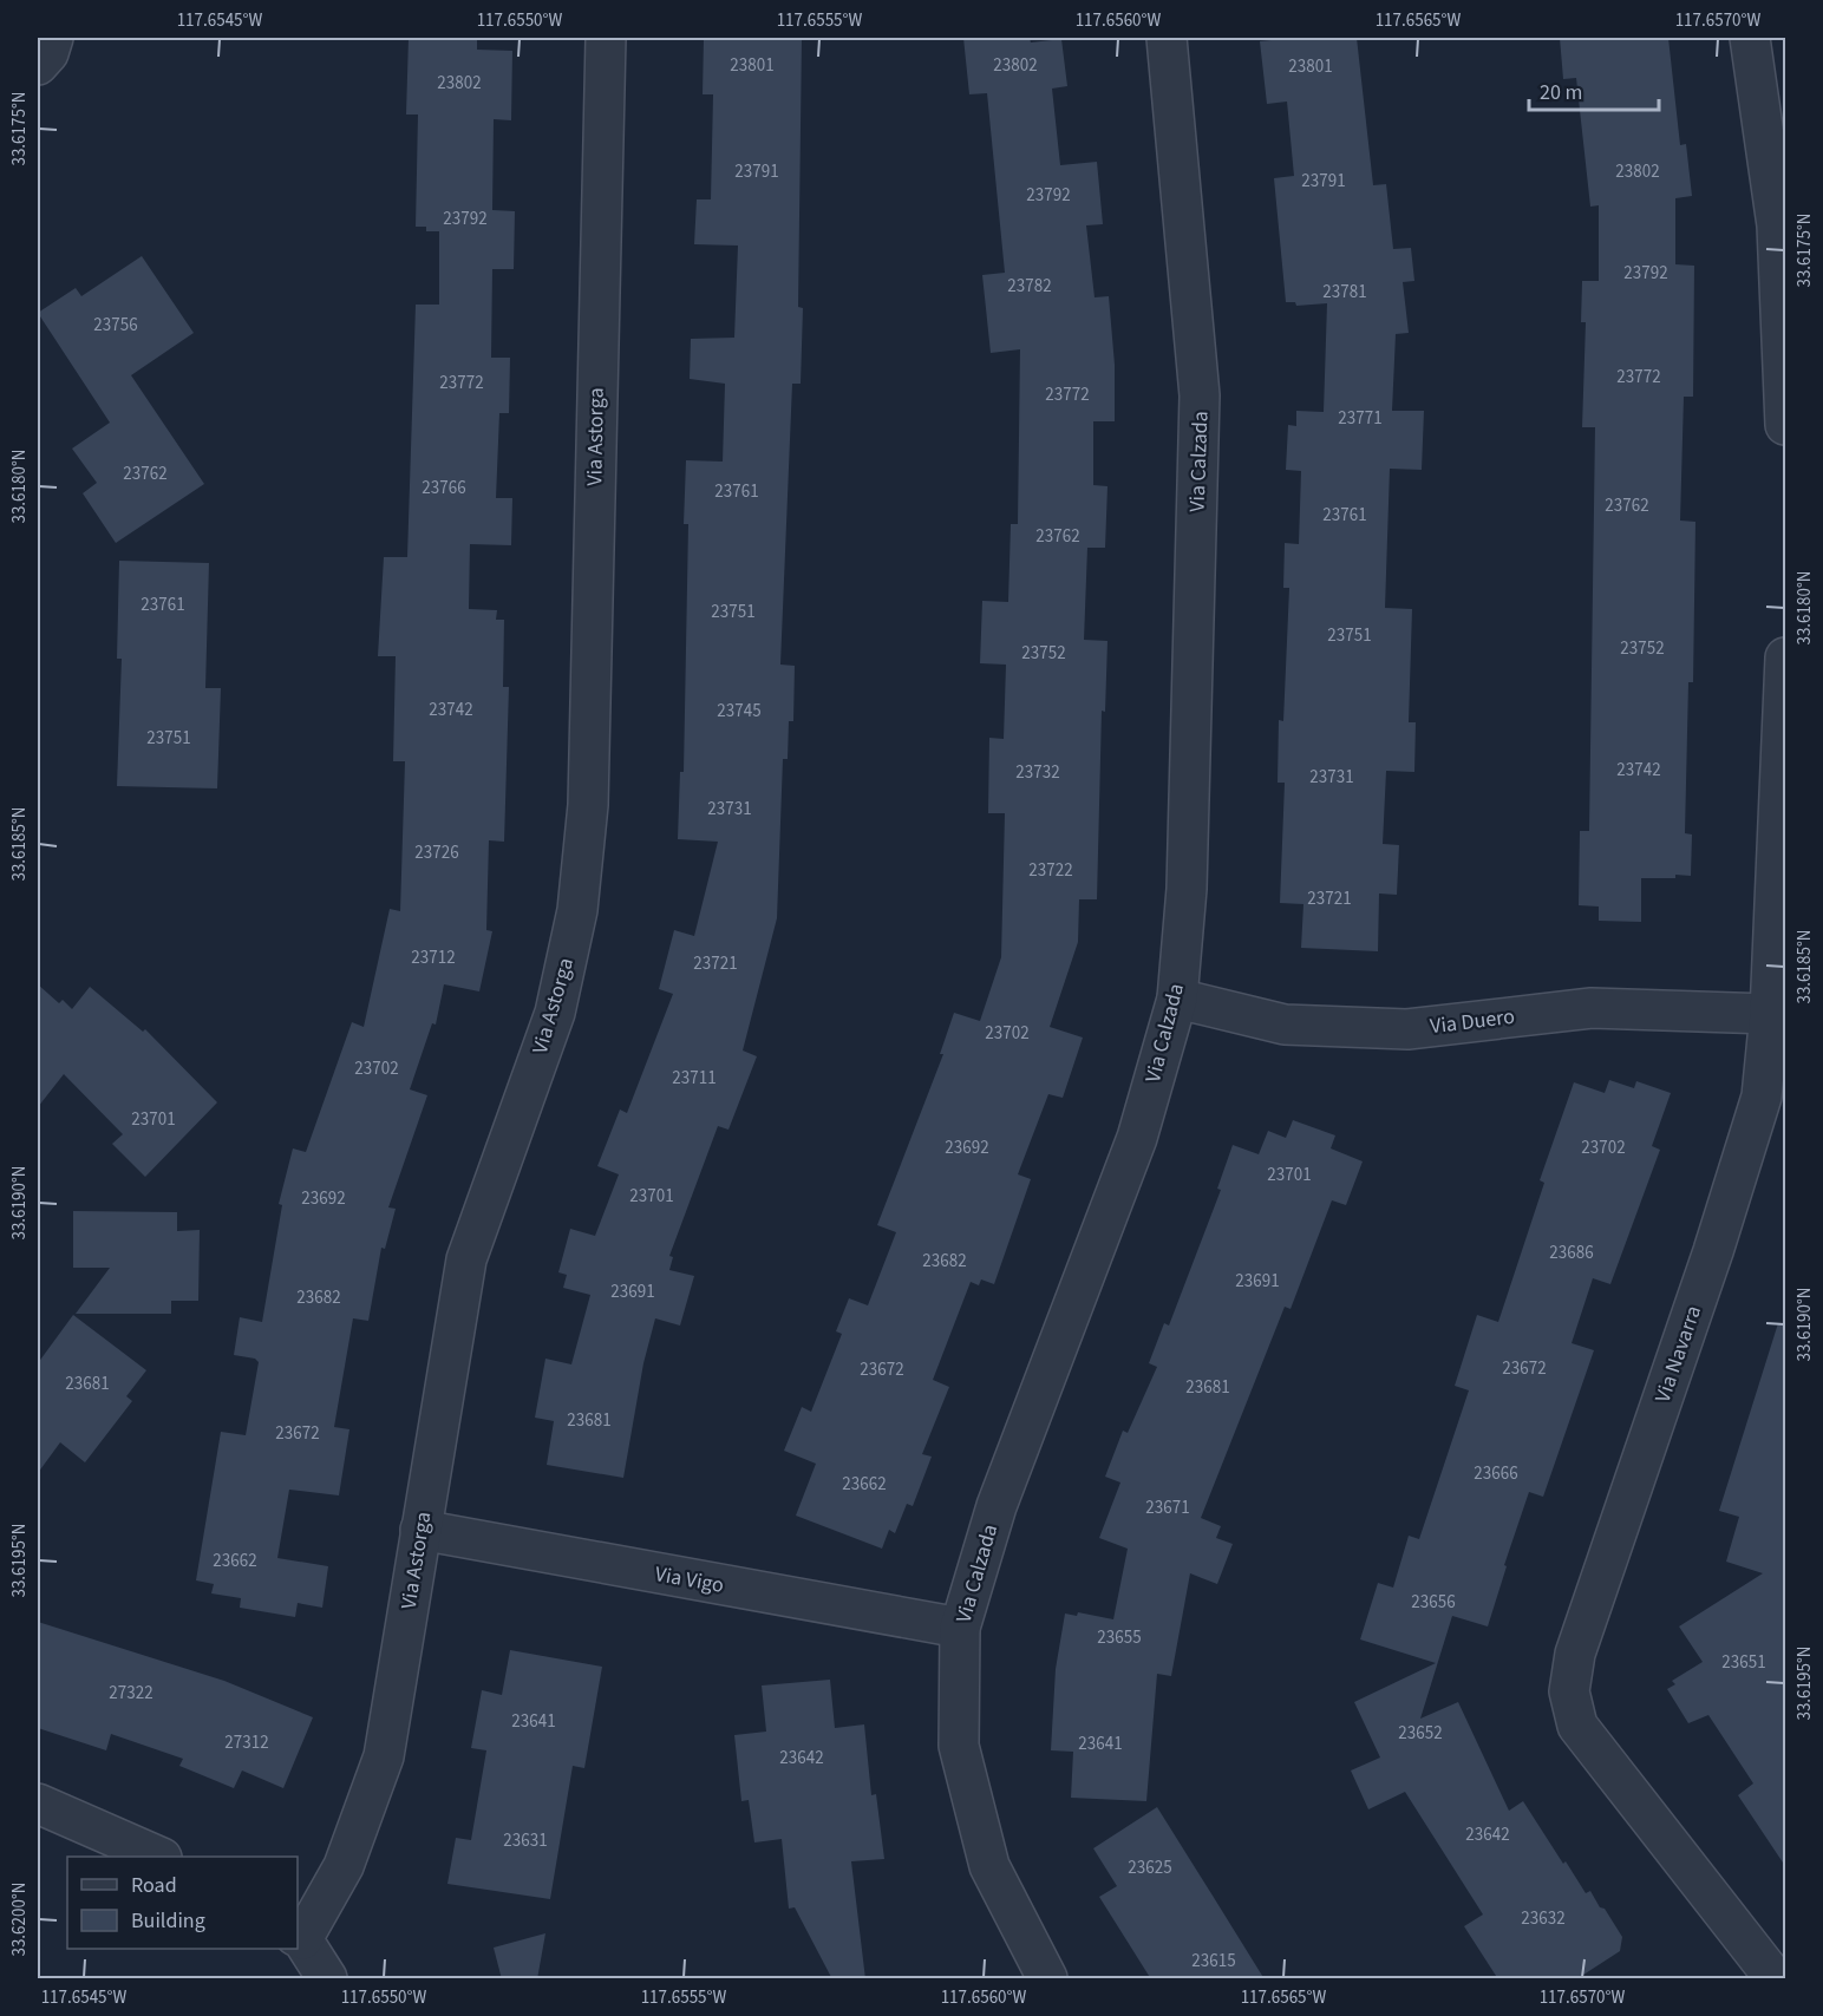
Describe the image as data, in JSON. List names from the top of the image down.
{
  "streets": {
    "street": [
      "Via Astorga",
      "Via Calzada",
      "Via Duero",
      "Via Navarra",
      "Via Vigo"
    ]
  },
  "crossings": [
    ["Via Astorga", "Via Vigo"],
    ["Via Calzada", "Via Duero"],
    ["Via Calzada", "Via Vigo"],
    ["Via Duero", "Via Navarra"]
  ],
  "house_numbers": [
    "23801",
    "23802",
    "23801",
    "23802",
    "23791",
    "23802",
    "23791",
    "23792",
    "23792",
    "23792",
    "23782",
    "23781",
    "23756",
    "23772",
    "23772",
    "23772",
    "23771",
    "23762",
    "23766",
    "23761",
    "23762",
    "23761",
    "23762",
    "23761",
    "23751",
    "23751",
    "23752",
    "23752",
    "23742",
    "23745",
    "23751",
    "23742",
    "23732",
    "23731",
    "23731",
    "23726",
    "23722",
    "23721",
    "23712",
    "23721",
    "23702",
    "23702",
    "23711",
    "23701",
    "23692",
    "23702",
    "23701",
    "23701",
    "23692",
    "23686",
    "23682",
    "23691",
    "23691",
    "23682",
    "23672",
    "23672",
    "23681",
    "23681",
    "23681",
    "23672",
    "23666",
    "23662",
    "23671",
    "23662",
    "23656",
    "23655",
    "23651",
    "27322",
    "23641",
    "23652",
    "27312",
    "23641",
    "23642",
    "23642",
    "23631",
    "23625",
    "23632",
    "23615"
  ],
  "legend": ["Road", "Building"],
  "scale_bar": "20 m",
  "coordinates": [
    "117.6545°W",
    "117.6550°W",
    "117.6555°W",
    "117.6560°W",
    "117.6565°W",
    "117.6570°W",
    "33.6175°N",
    "33.6180°N",
    "33.6185°N",
    "33.6190°N",
    "33.6195°N",
    "33.6200°N"
  ]
}
